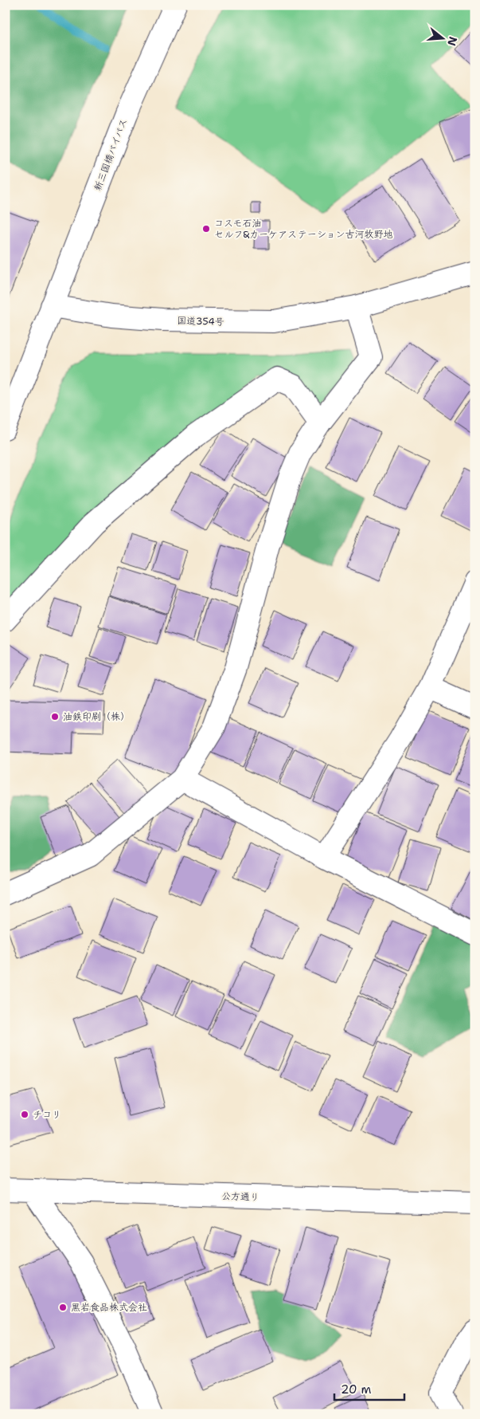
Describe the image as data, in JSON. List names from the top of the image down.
{
  "streets": {
    "main road": ["新三国橋バイパス", "国道354号", "公方通り"]
  },
  "crossings": [
    ["新三国橋バイパス", "国道354号"]
  ],
  "places": [
    "コスモ石油 セルフ&カーケアステーション古河牧野地",
    "油鉄印刷（株）",
    "チコリ",
    "黒岩食品株式会社"
  ],
  "scale_bar": "20 m",
  "north": "right"
}
